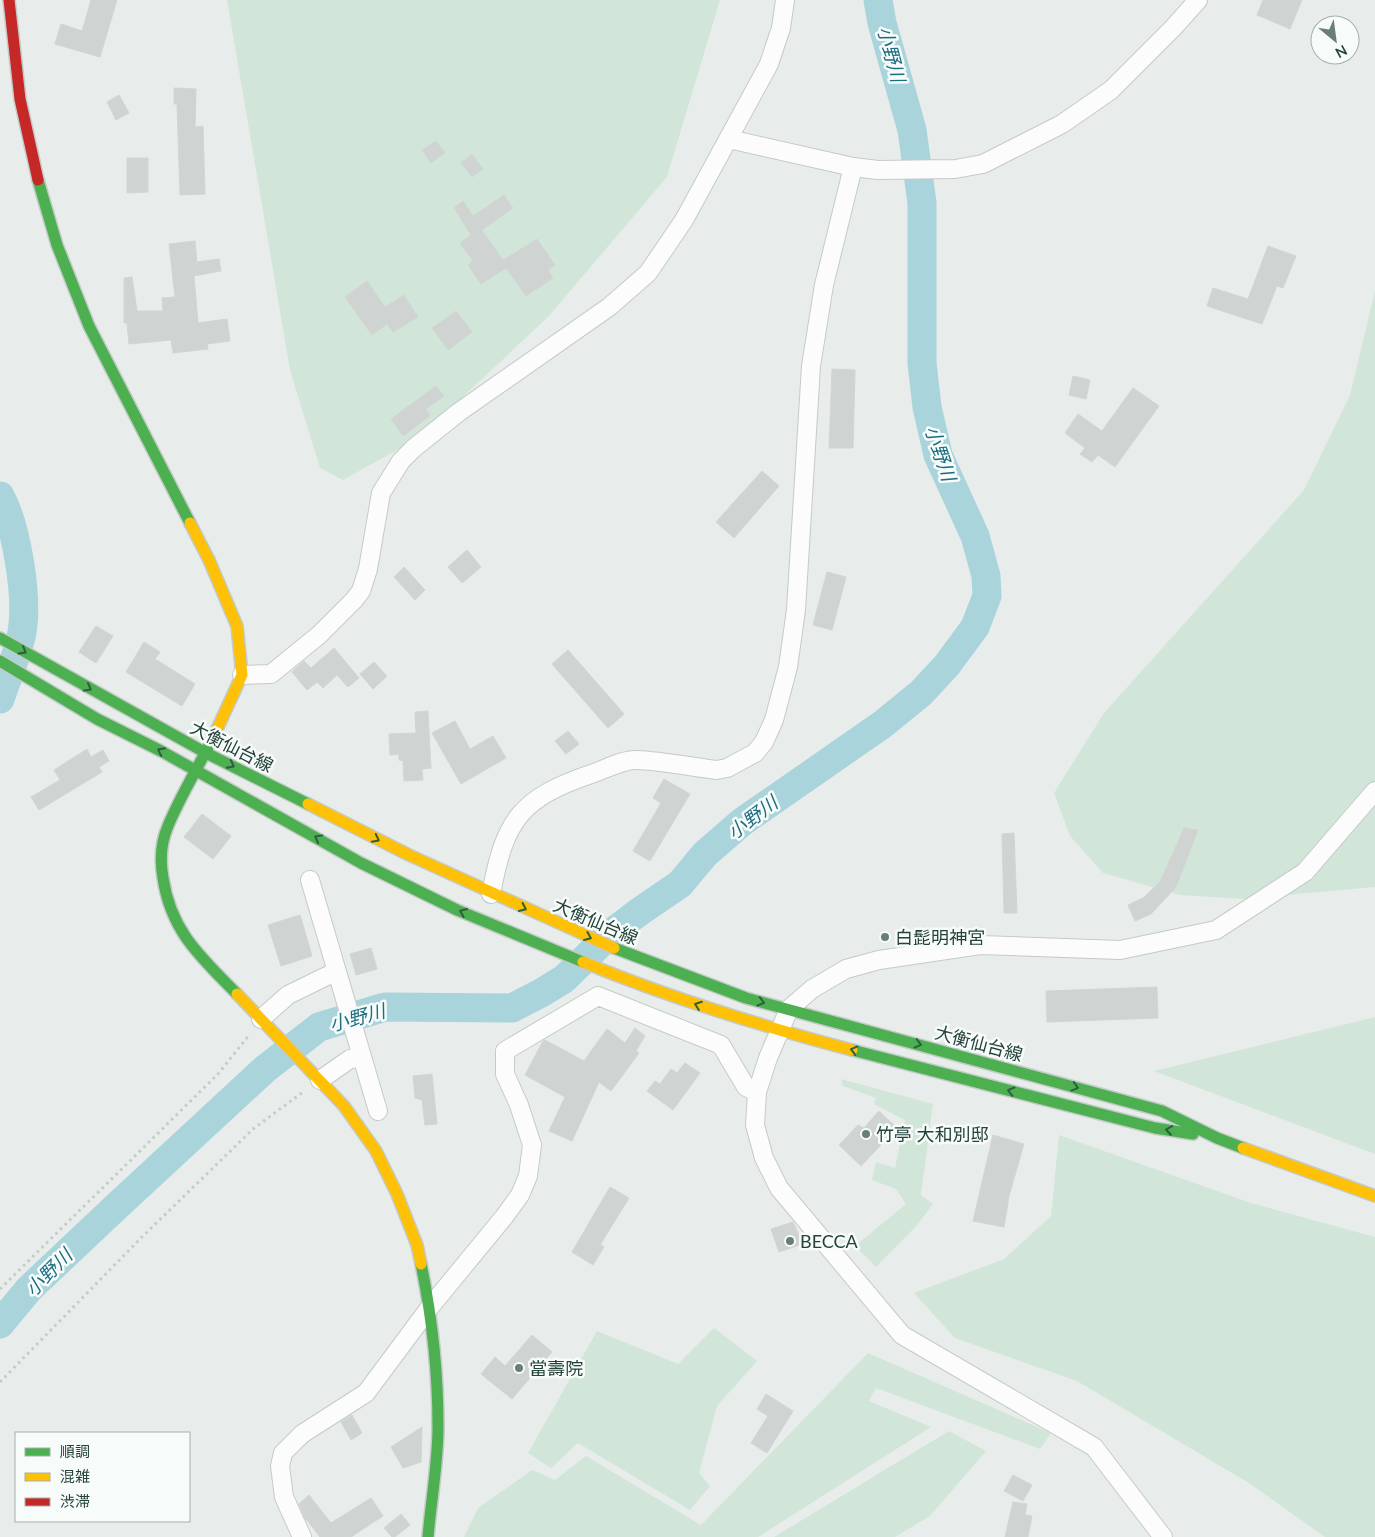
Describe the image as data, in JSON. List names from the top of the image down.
{
  "streets": {
    "main road": ["大衡仙台線"]
  },
  "water": ["小野川"],
  "places": [
    "白髭明神宮",
    "竹亭 大和別邸",
    "BECCA",
    "當壽院"
  ],
  "legend": ["順調", "混雑", "渋滞"],
  "north": "bottom right"
}
